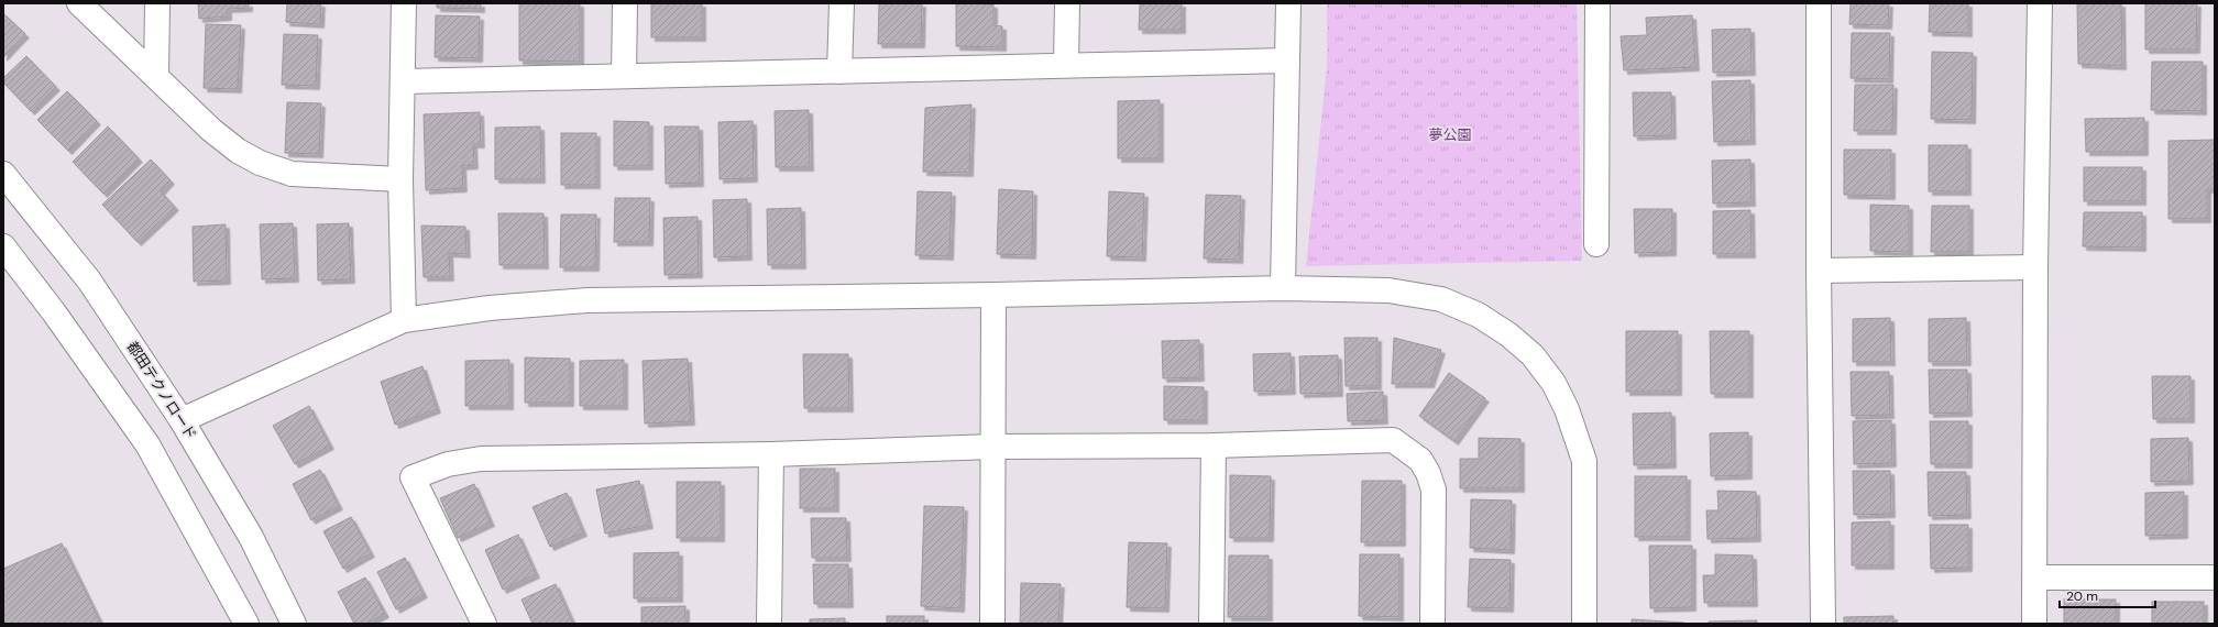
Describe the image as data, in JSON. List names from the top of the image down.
{
  "streets": {
    "street": ["都田テクノロード"]
  },
  "parks": ["夢公園"],
  "scale_bar": "20 m"
}
